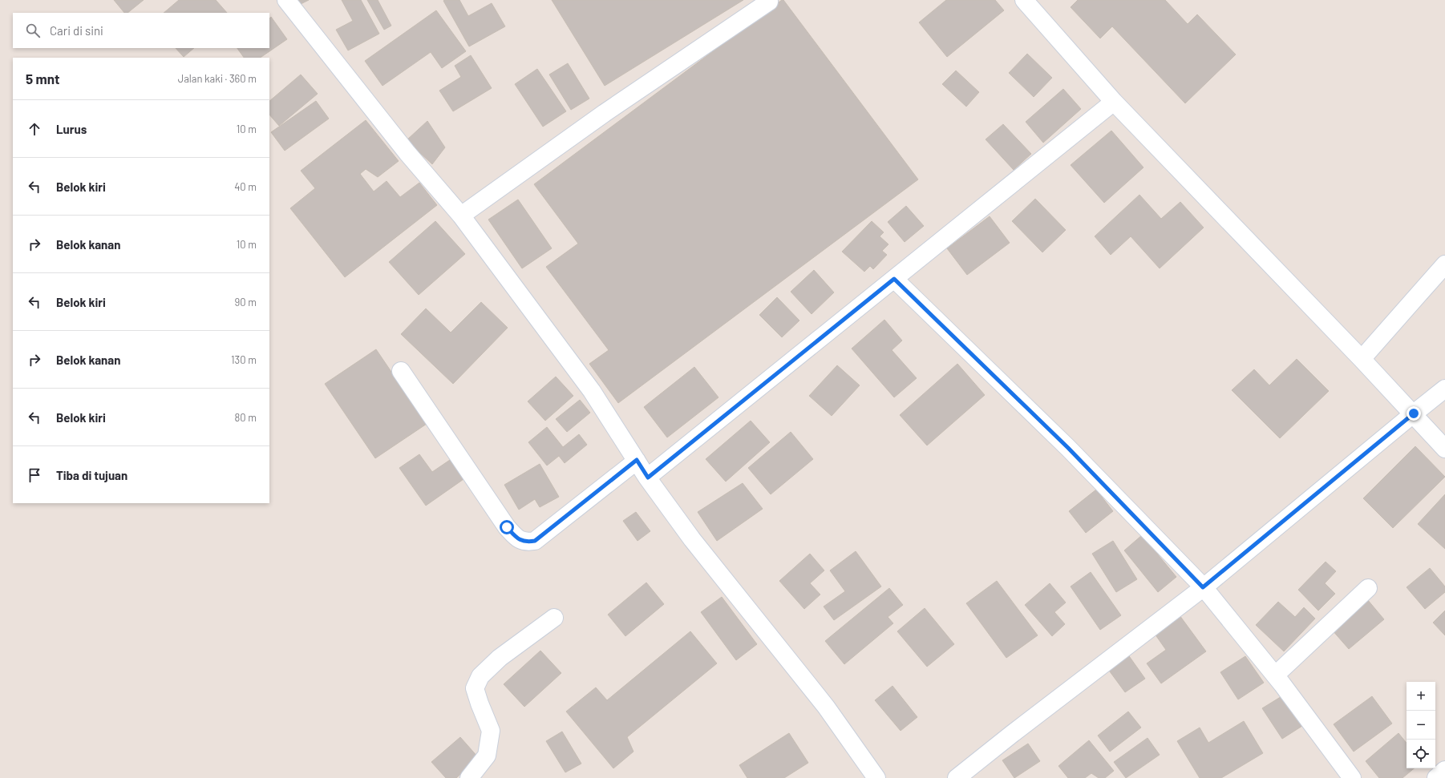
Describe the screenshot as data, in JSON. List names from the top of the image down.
{
  "page": {
    "search": "Cari di sini",
    "heading": ["5 mnt", "Jalan kaki · 360 m"],
    "list": [
      ["Lurus", "10 m"],
      ["Belok kiri", "40 m"],
      ["Belok kanan", "10 m"],
      ["Belok kiri", "90 m"],
      ["Belok kanan", "130 m"],
      ["Belok kiri", "80 m"],
      "Tiba di tujuan"
    ],
    "map_buttons": ["+", "−"]
  }
}
